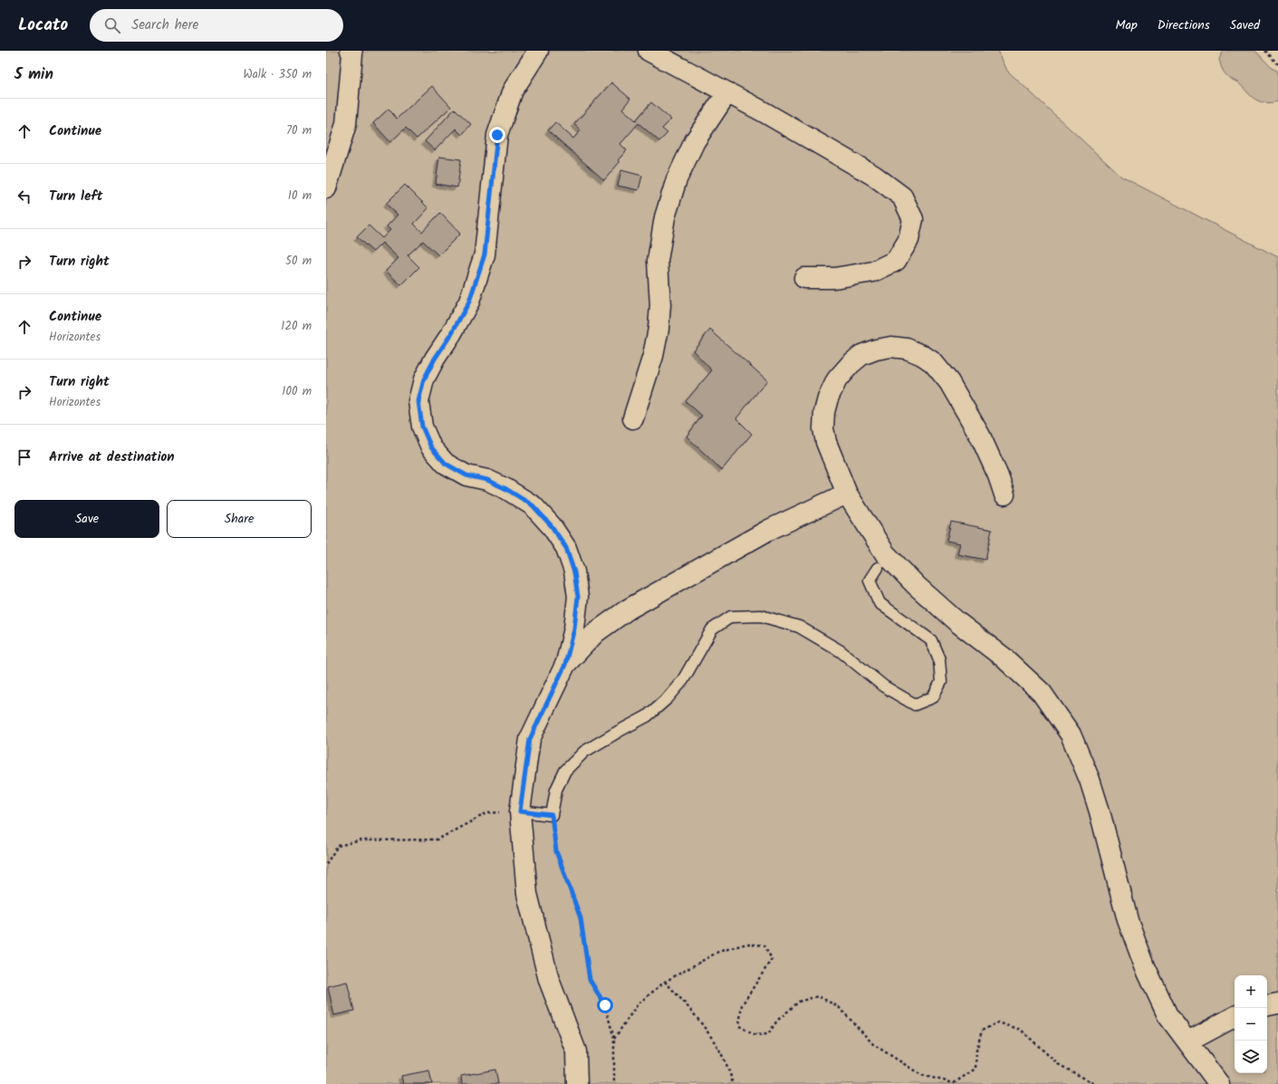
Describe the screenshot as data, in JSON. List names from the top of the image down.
{
  "page": {
    "header": "Locato",
    "search": "Search here",
    "nav": ["Map", "Directions", "Saved"],
    "heading": ["5 min", "Walk · 350 m"],
    "list": [
      ["Continue", "70 m"],
      ["Turn left", "10 m"],
      ["Turn right", "50 m"],
      ["Continue", "Horizontes", "120 m"],
      ["Turn right", "Horizontes", "100 m"],
      "Arrive at destination"
    ],
    "buttons": ["Save", "Share"],
    "map_buttons": ["+", "−"]
  }
}
